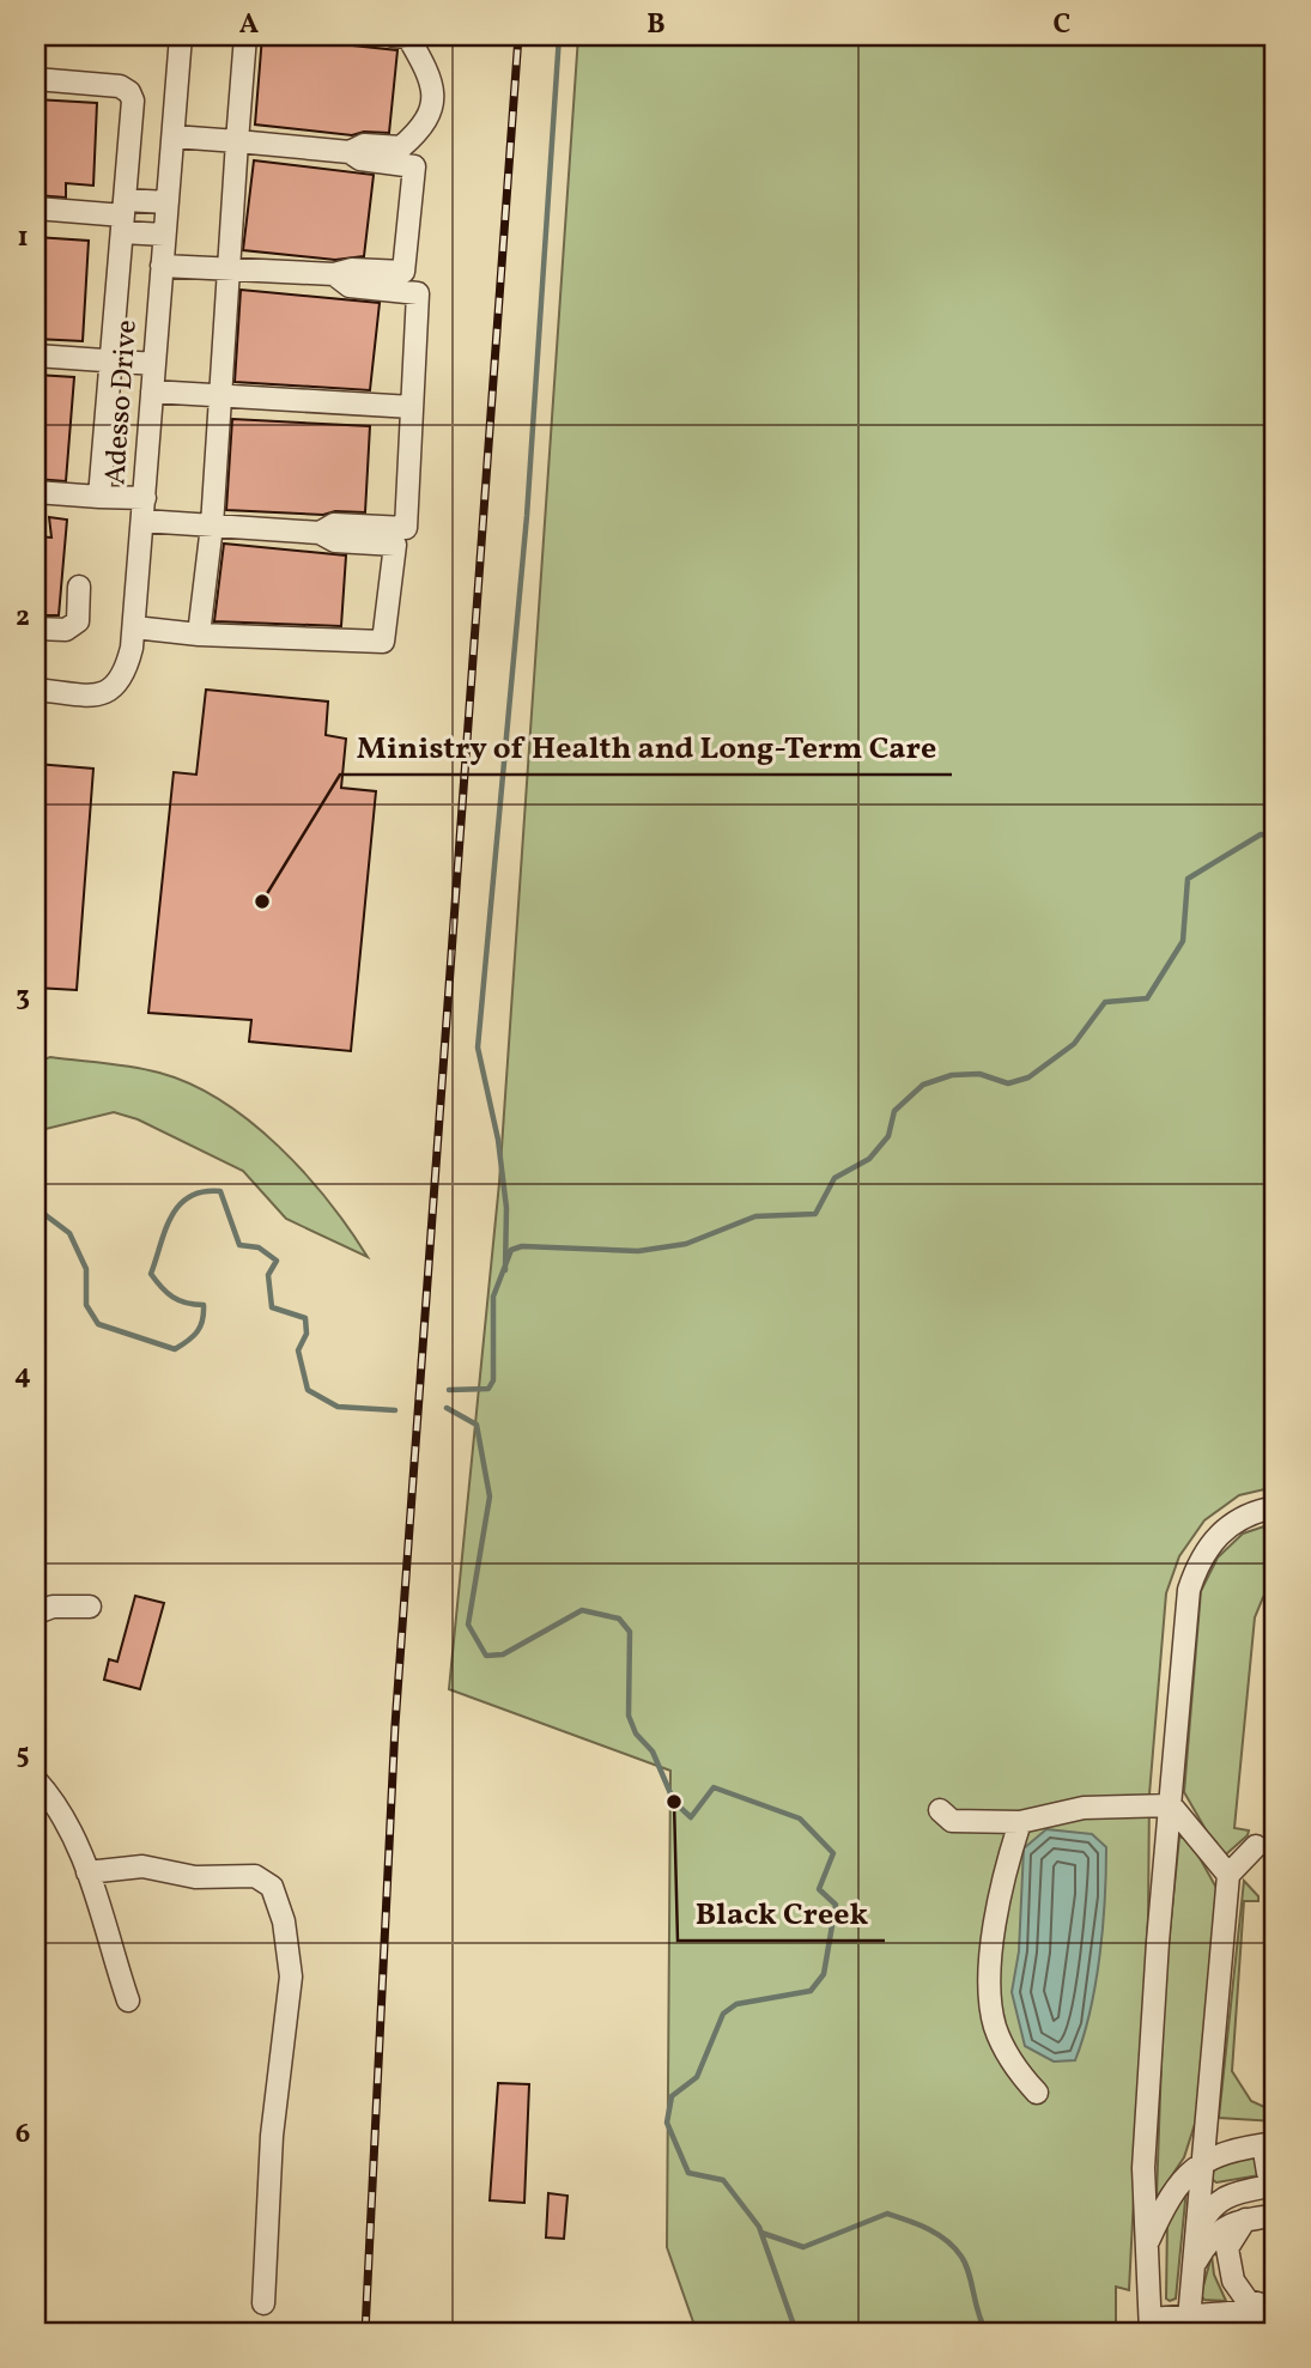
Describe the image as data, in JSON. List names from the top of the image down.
{
  "streets": {
    "street": ["Adesso Drive"]
  },
  "places": ["Ministry of Health and Long-Term Care", "Black Creek"],
  "grid": {
    "columns": ["A", "B", "C"],
    "rows": [
      "1",
      "2",
      "3",
      "4",
      "5",
      "6"
    ]
  }
}
